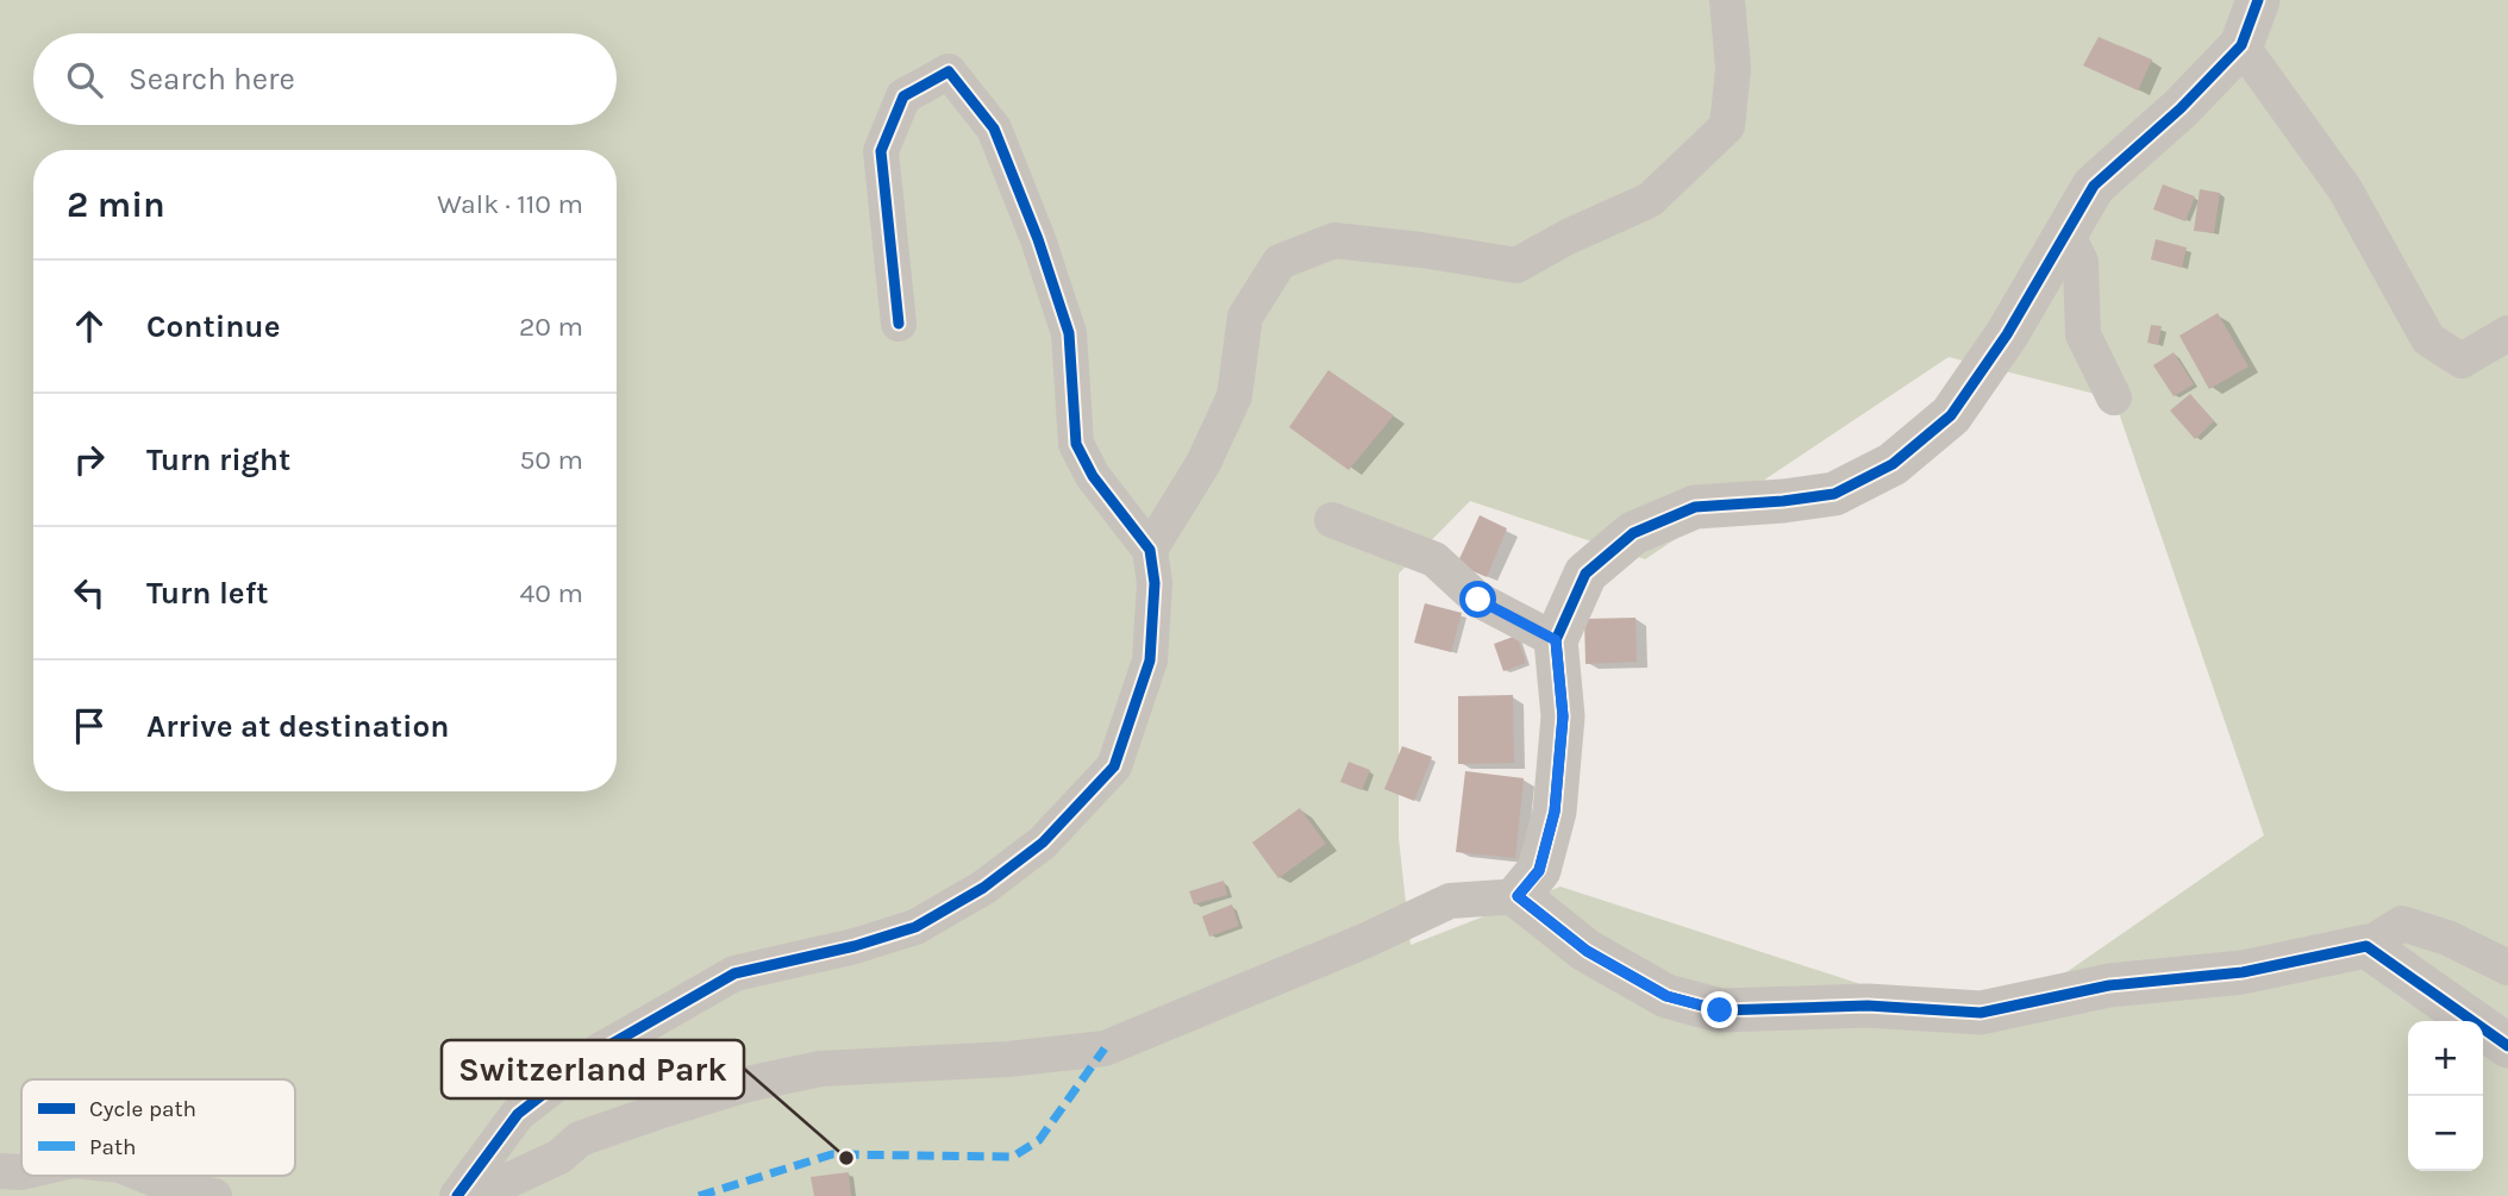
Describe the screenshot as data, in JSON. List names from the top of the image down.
{
  "places": ["Switzerland Park"],
  "legend": ["Cycle path", "Path"],
  "page": {
    "search": "Search here",
    "heading": ["2 min", "Walk · 110 m"],
    "list": [
      ["Continue", "20 m"],
      ["Turn right", "50 m"],
      ["Turn left", "40 m"],
      "Arrive at destination"
    ],
    "map_buttons": ["+", "−"]
  }
}
